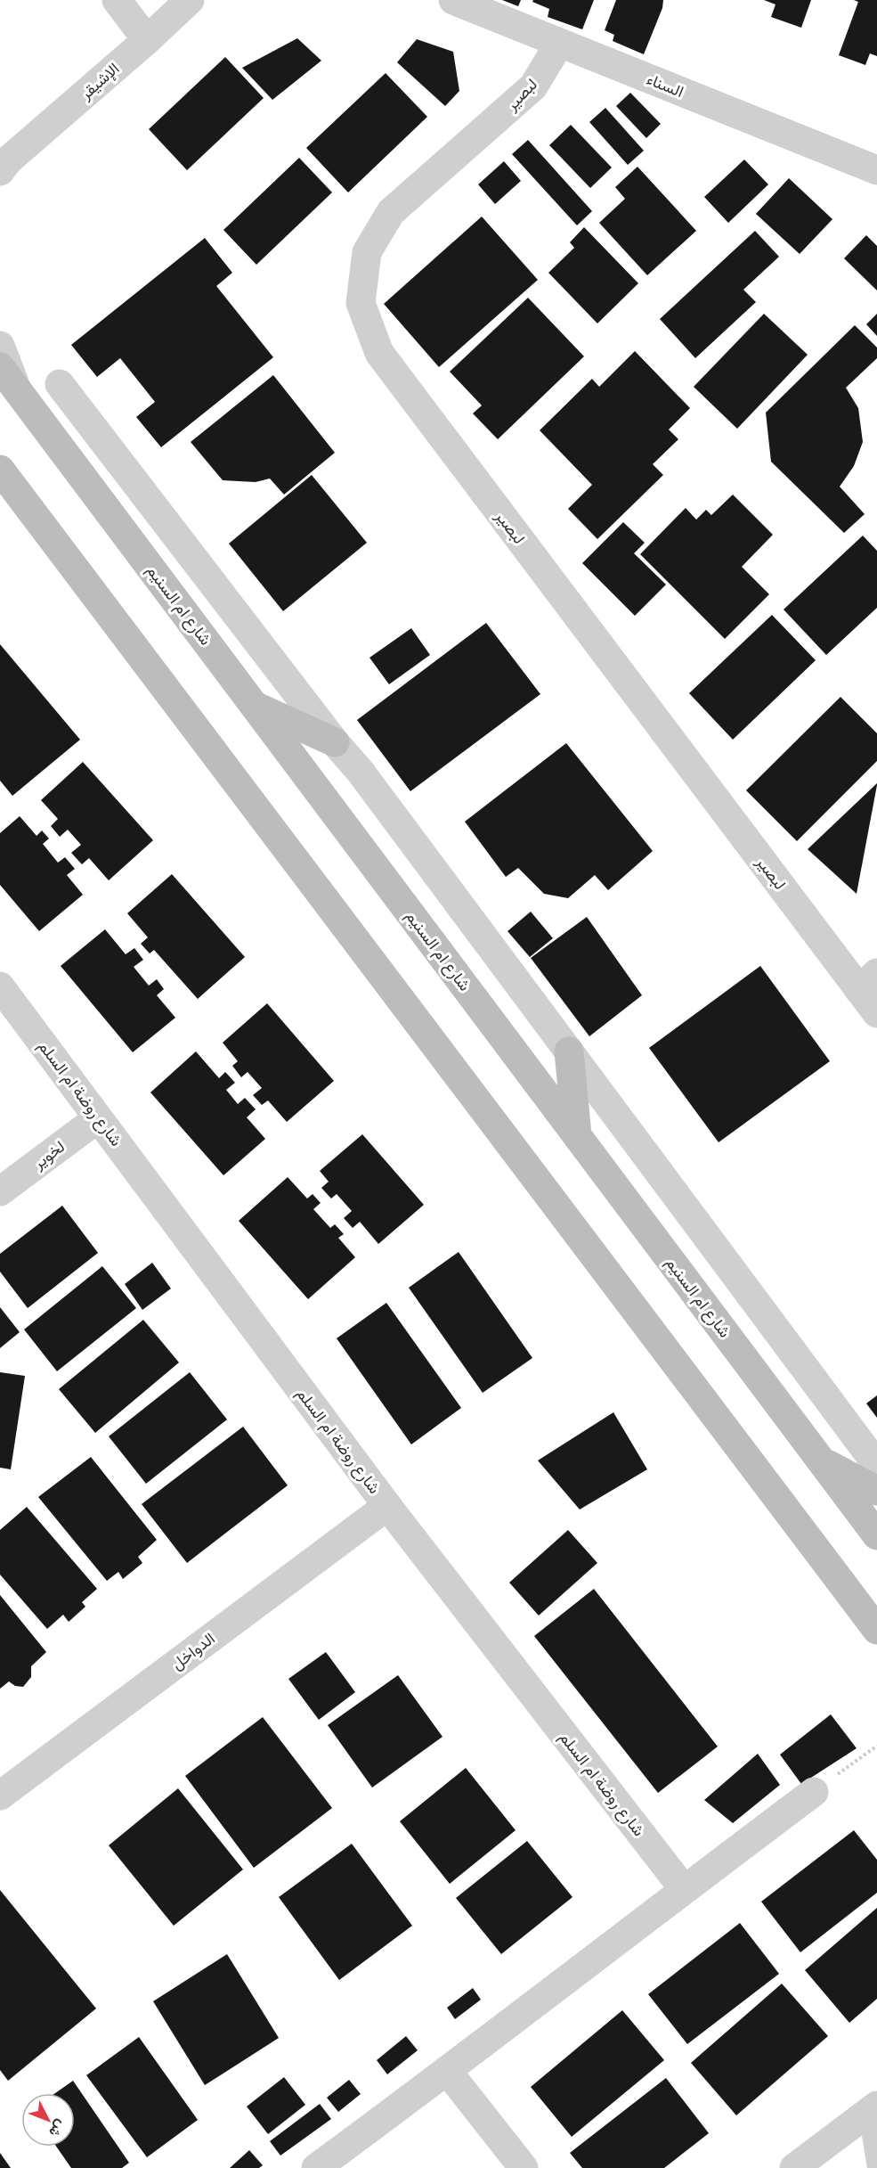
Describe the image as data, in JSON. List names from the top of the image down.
{
  "streets": {
    "main road": ["شارع ام السنيم"],
    "street": [
      "الإشيقر",
      "السناء",
      "لبصير",
      "شارع روضة ام السلم",
      "لخوير",
      "الدواخل"
    ]
  },
  "crossings": [
    ["السناء", "لبصير"],
    ["شارع روضة ام السلم", "لخوير"],
    ["شارع روضة ام السلم", "الدواخل"]
  ],
  "north": "bottom right"
}
